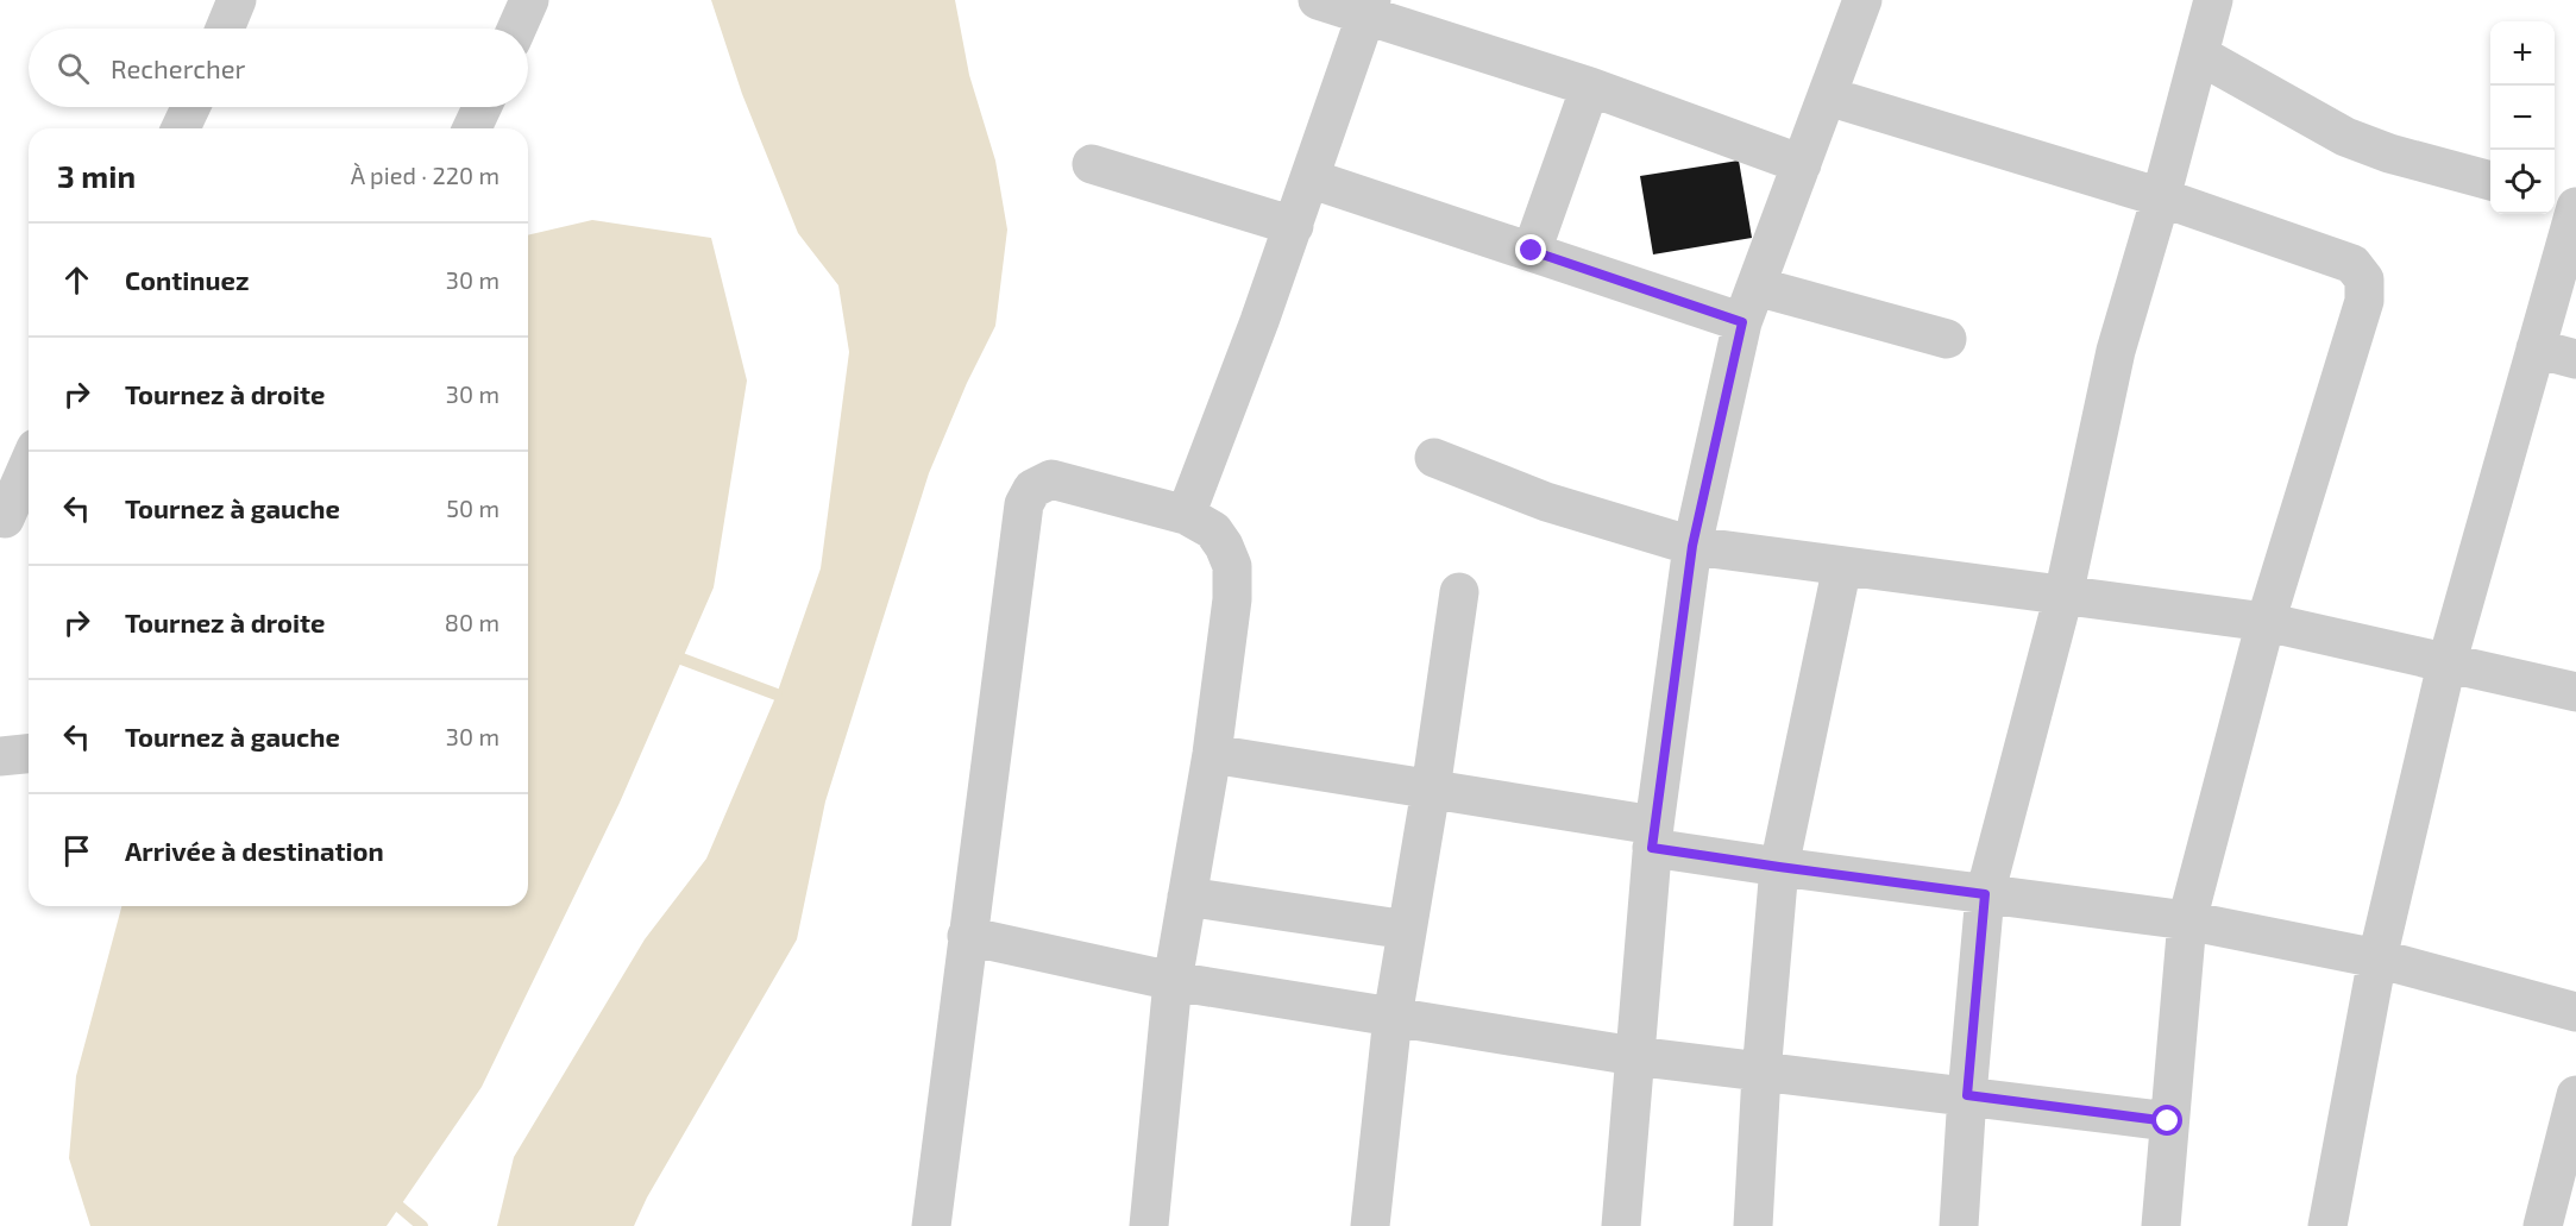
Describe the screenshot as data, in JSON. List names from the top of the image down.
{
  "page": {
    "map_buttons": ["+", "−"],
    "search": "Rechercher",
    "heading": ["3 min", "À pied · 220 m"],
    "list": [
      ["Continuez", "30 m"],
      ["Tournez à droite", "30 m"],
      ["Tournez à gauche", "50 m"],
      ["Tournez à droite", "80 m"],
      ["Tournez à gauche", "30 m"],
      "Arrivée à destination"
    ]
  }
}
